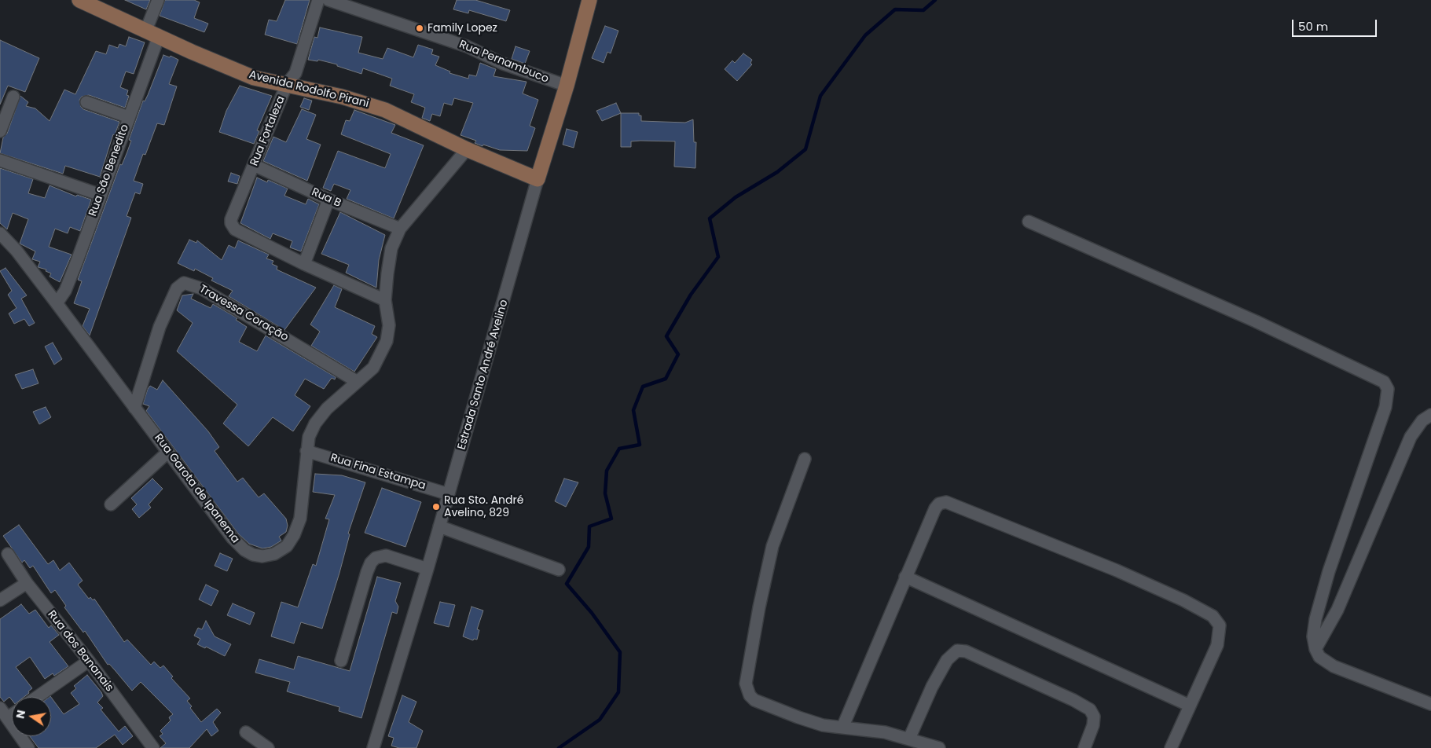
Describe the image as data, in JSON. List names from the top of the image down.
{
  "streets": {
    "main road": ["Avenida Rodolfo Pirani", "Estrada Santo André Avelino"],
    "street": [
      "Rua Pernambuco",
      "Rua Fortaleza",
      "Rua São Benedito",
      "Rua B",
      "Travessa Coração",
      "Rua Fina Estampa",
      "Rua Garota de Ipanema",
      "Rua dos Bananais"
    ]
  },
  "crossings": [
    ["Rua Pernambuco", "Estrada Santo André Avelino"],
    ["Avenida Rodolfo Pirani", "Rua Fortaleza"],
    ["Avenida Rodolfo Pirani", "Rua São Benedito"],
    ["Avenida Rodolfo Pirani", "Estrada Santo André Avelino"],
    ["Avenida Rodolfo Pirani", "Rua Garota de Ipanema"],
    ["Rua Fortaleza", "Rua B"],
    ["Rua São Benedito", "Rua Garota de Ipanema"],
    ["Rua B", "Rua Garota de Ipanema"],
    ["Travessa Coração", "Rua Garota de Ipanema"],
    ["Estrada Santo André Avelino", "Rua Fina Estampa"],
    ["Rua Fina Estampa", "Rua Garota de Ipanema"]
  ],
  "places": ["Family Lopez", "Rua Sto. André Avelino, 829"],
  "scale_bar": "50 m",
  "north": "left"
}
